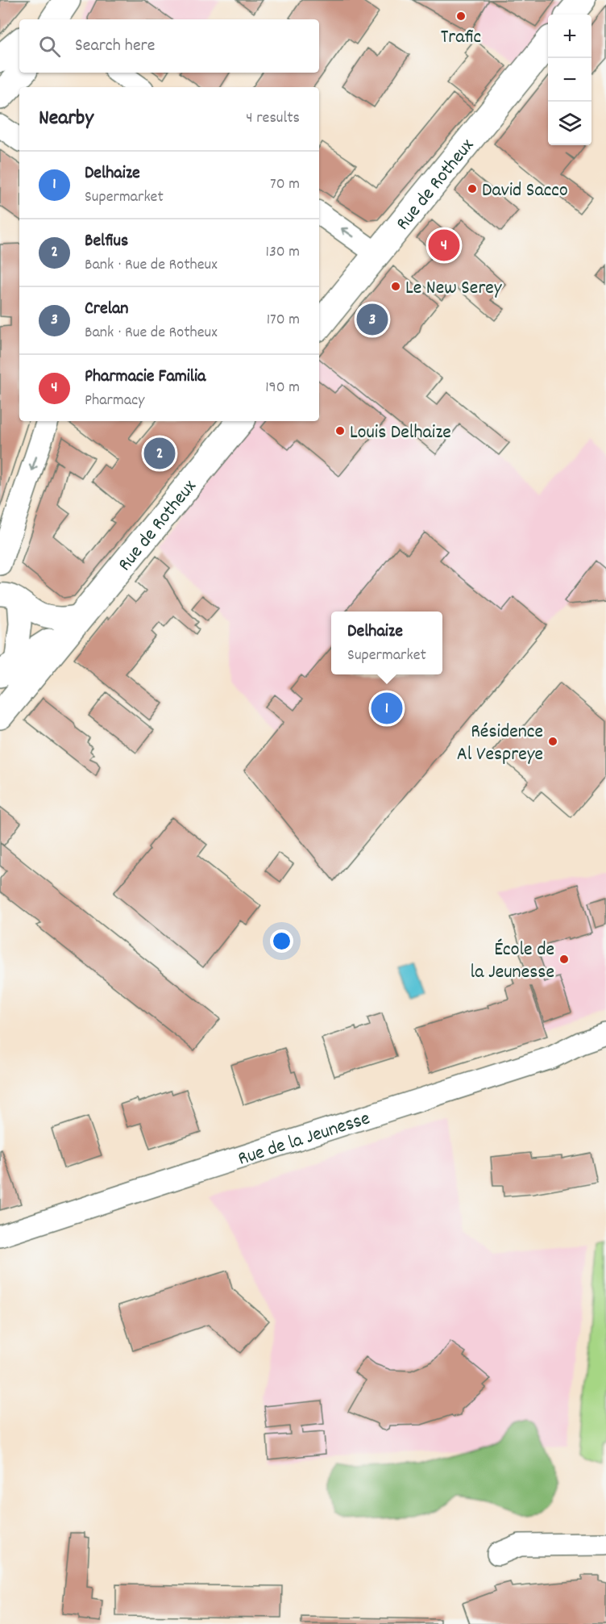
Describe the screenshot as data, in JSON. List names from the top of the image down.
{
  "streets": {
    "street": ["Rue de Rotheux", "Rue de la Jeunesse"]
  },
  "places": [
    "Trafic",
    "David Sacco",
    "Le New Serey",
    "Louis Delhaize",
    "Résidence Al Vespreye",
    "École de la Jeunesse"
  ],
  "page": {
    "map_buttons": ["+", "−"],
    "search": "Search here",
    "heading": ["Nearby", "4 results"],
    "list": [
      {
        "mark": "1",
        "name": "Delhaize",
        "note": "Supermarket",
        "value": "70 m"
      },
      {
        "mark": "2",
        "name": "Belfius",
        "note": "Bank · Rue de Rotheux",
        "value": "130 m"
      },
      {
        "mark": "3",
        "name": "Crelan",
        "note": "Bank · Rue de Rotheux",
        "value": "170 m"
      },
      {
        "mark": "4",
        "name": "Pharmacie Familia",
        "note": "Pharmacy",
        "value": "190 m"
      }
    ],
    "pins": [
      "4",
      "3",
      "2",
      "1"
    ],
    "popup": ["Delhaize", "Supermarket"]
  }
}
